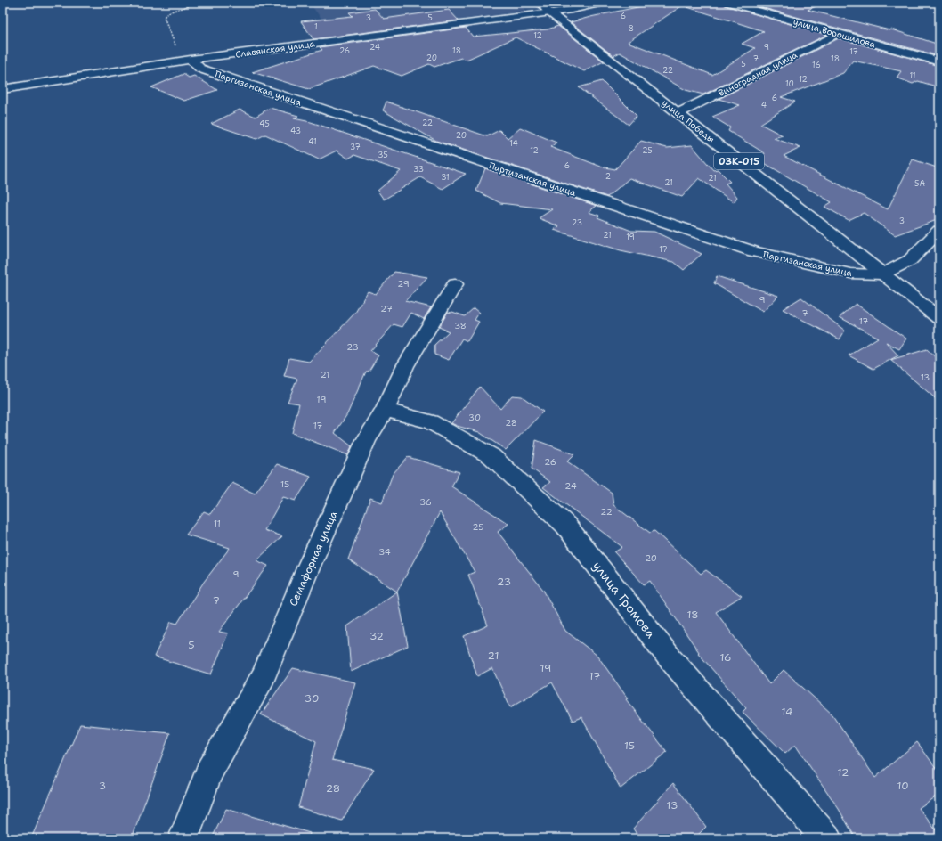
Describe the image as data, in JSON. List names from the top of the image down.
{
  "streets": {
    "street": [
      "улица Ворошилова",
      "Славянская улица",
      "Виноградная улица",
      "Партизанская улица",
      "улица Победы",
      "03К-015",
      "Семафорная улица",
      "улица Громова"
    ]
  },
  "crossings": [
    ["улица Ворошилова", "Виноградная улица"],
    ["Славянская улица", "Партизанская улица"],
    ["Славянская улица", "улица Победы"],
    ["Виноградная улица", "улица Победы"],
    ["Партизанская улица", "улица Победы"],
    ["Семафорная улица", "улица Громова"]
  ],
  "house_numbers": [
    "6",
    "3",
    "5",
    "1",
    "8",
    "12",
    "24",
    "9",
    "26",
    "18",
    "17",
    "20",
    "7",
    "18",
    "5",
    "16",
    "22",
    "11",
    "12",
    "10",
    "6",
    "4",
    "22",
    "45",
    "43",
    "20",
    "41",
    "14",
    "37",
    "12",
    "25",
    "35",
    "6",
    "33",
    "2",
    "31",
    "21",
    "21",
    "5А",
    "3",
    "23",
    "21",
    "19",
    "17",
    "29",
    "9",
    "27",
    "7",
    "17",
    "38",
    "23",
    "21",
    "13",
    "19",
    "30",
    "28",
    "17",
    "26",
    "15",
    "24",
    "36",
    "22",
    "11",
    "25",
    "34",
    "20",
    "9",
    "23",
    "7",
    "18",
    "32",
    "5",
    "21",
    "16",
    "19",
    "17",
    "30",
    "14",
    "15",
    "12",
    "3",
    "10",
    "28",
    "13"
  ]
}
